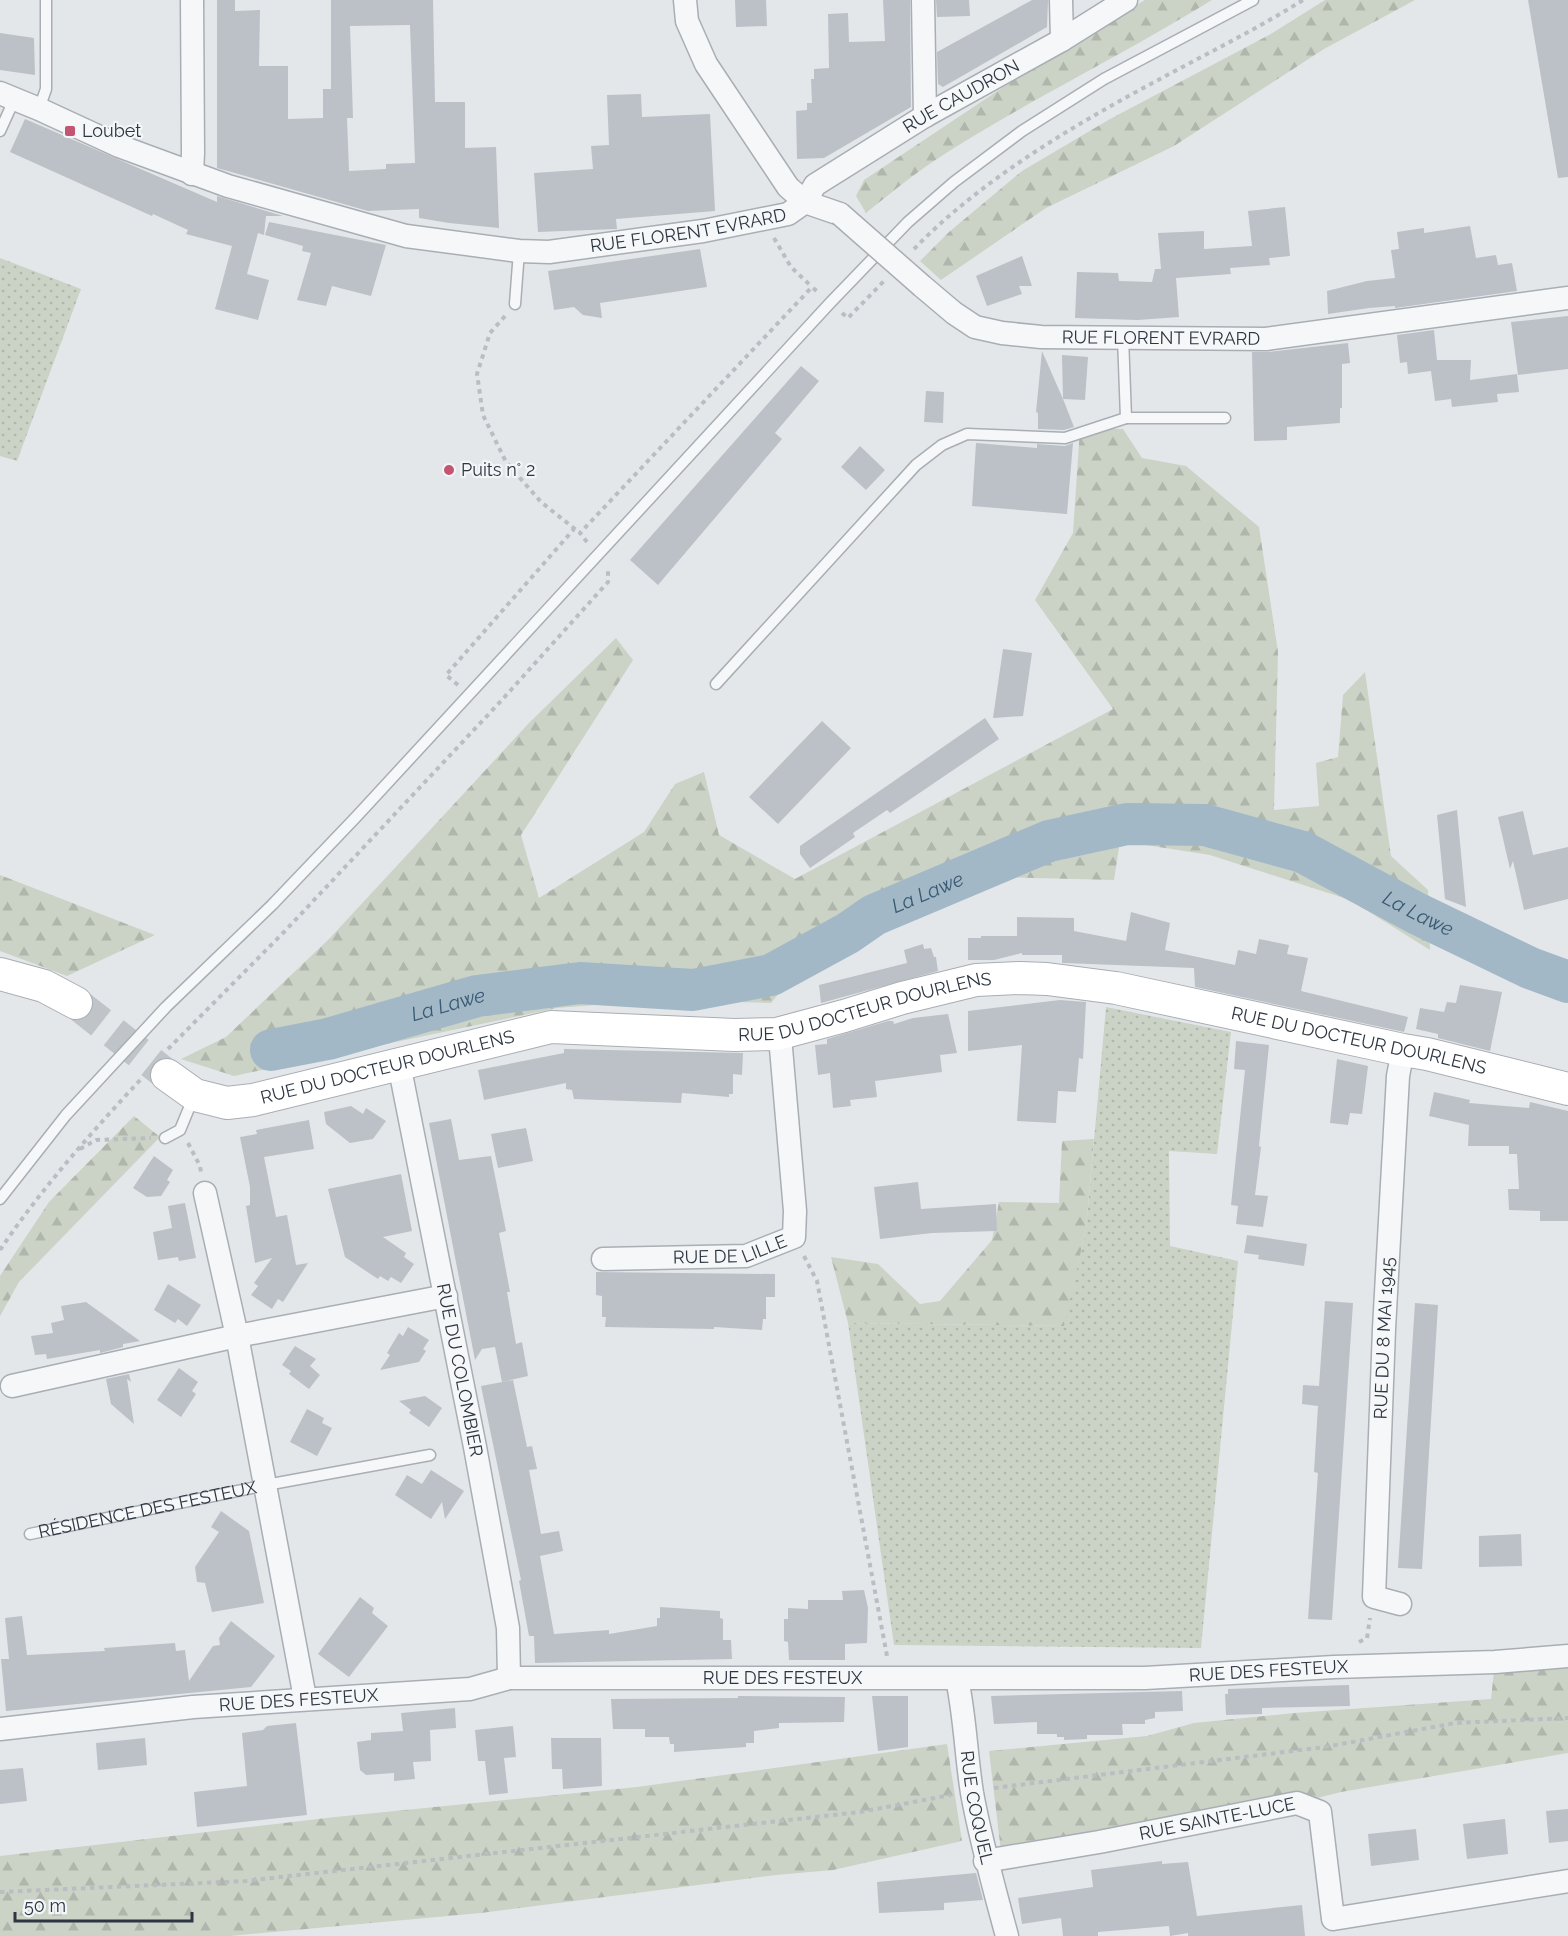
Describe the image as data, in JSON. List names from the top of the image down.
{
  "streets": {
    "street": [
      "RUE CAUDRON",
      "RUE FLORENT EVRARD",
      "RUE DU DOCTEUR DOURLENS",
      "RUE DE LILLE",
      "RUE DU 8 MAI 1945",
      "RUE DU COLOMBIER",
      "RÉSIDENCE DES FESTEUX",
      "RUE DES FESTEUX",
      "RUE COQUEL",
      "RUE SAINTE-LUCE"
    ]
  },
  "crossings": [
    ["RUE CAUDRON", "RUE FLORENT EVRARD"],
    ["RUE DU DOCTEUR DOURLENS", "RUE DE LILLE"],
    ["RUE DU DOCTEUR DOURLENS", "RUE DU 8 MAI 1945"],
    ["RUE DU DOCTEUR DOURLENS", "RUE DU COLOMBIER"],
    ["RUE DU COLOMBIER", "RUE DES FESTEUX"],
    ["RÉSIDENCE DES FESTEUX", "RUE DES FESTEUX"],
    ["RUE DES FESTEUX", "RUE COQUEL"],
    ["RUE COQUEL", "RUE SAINTE-LUCE"]
  ],
  "water": ["La Lawe"],
  "places": {
    "transit": ["Loubet"],
    "other": ["Puits n° 2"]
  },
  "scale_bar": "50 m"
}
